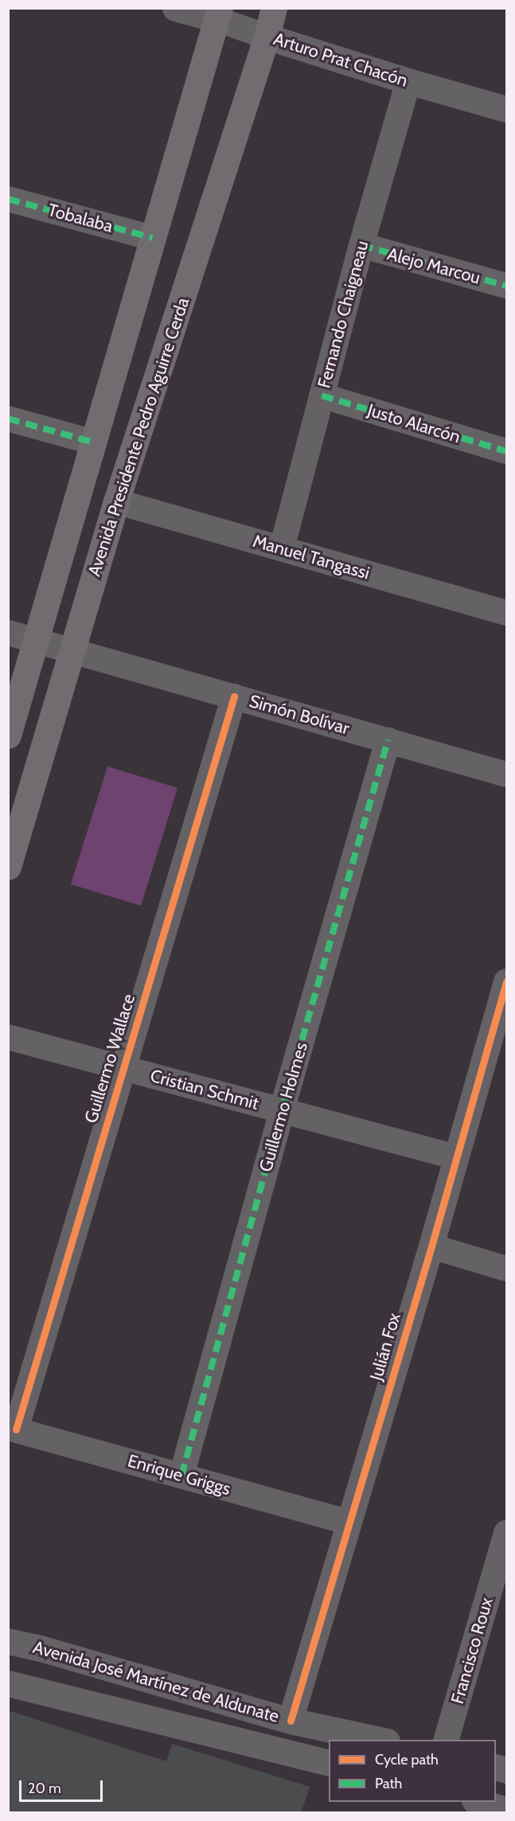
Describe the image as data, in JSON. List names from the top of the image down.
{
  "streets": {
    "main road": ["Avenida Presidente Pedro Aguirre Cerda"],
    "street": [
      "Arturo Prat Chacón",
      "Tobalaba",
      "Alejo Marcou",
      "Fernando Chaigneau",
      "Justo Alarcón",
      "Manuel Tangassi",
      "Simón Bolívar",
      "Guillermo Wallace",
      "Cristian Schmit",
      "Guillermo Holmes",
      "Julián Fox",
      "Enrique Griggs",
      "Francisco Roux",
      "Avenida José Martínez de Aldunate"
    ]
  },
  "crossings": [
    ["Arturo Prat Chacón", "Fernando Chaigneau"],
    ["Arturo Prat Chacón", "Avenida Presidente Pedro Aguirre Cerda"],
    ["Alejo Marcou", "Fernando Chaigneau"],
    ["Fernando Chaigneau", "Justo Alarcón"],
    ["Fernando Chaigneau", "Manuel Tangassi"],
    ["Avenida Presidente Pedro Aguirre Cerda", "Manuel Tangassi"],
    ["Avenida Presidente Pedro Aguirre Cerda", "Simón Bolívar"],
    ["Simón Bolívar", "Guillermo Wallace"],
    ["Simón Bolívar", "Guillermo Holmes"],
    ["Guillermo Wallace", "Cristian Schmit"],
    ["Guillermo Wallace", "Enrique Griggs"],
    ["Cristian Schmit", "Guillermo Holmes"],
    ["Cristian Schmit", "Julián Fox"],
    ["Guillermo Holmes", "Enrique Griggs"],
    ["Julián Fox", "Enrique Griggs"],
    ["Julián Fox", "Avenida José Martínez de Aldunate"]
  ],
  "legend": ["Cycle path", "Path"],
  "scale_bar": "20 m"
}
